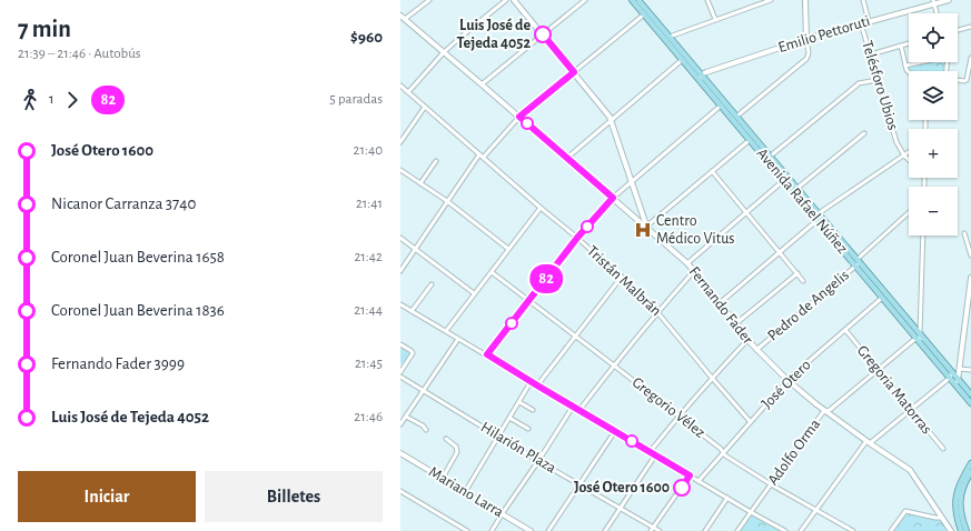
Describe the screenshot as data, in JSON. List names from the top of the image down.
{
  "streets": {
    "main road": [
      "Emilio Pettoruti",
      "Avenida Rafael Núñez",
      "Fernando Fader",
      "Mariano Larra"
    ],
    "street": [
      "Telésforo Ubios",
      "Tristán Malbrán",
      "Pedro de Angelis",
      "José Otero",
      "Gregoria Matorras",
      "Gregorio Vélez",
      "Hilarión Plaza",
      "Adolfo Orma"
    ]
  },
  "crossings": [
    ["Emilio Pettoruti", "Telésforo Ubios"],
    ["Emilio Pettoruti", "Avenida Rafael Núñez"],
    ["Avenida Rafael Núñez", "Pedro de Angelis"],
    ["Avenida Rafael Núñez", "José Otero"],
    ["Avenida Rafael Núñez", "Adolfo Orma"],
    ["Tristán Malbrán", "José Otero"],
    ["Fernando Fader", "Pedro de Angelis"],
    ["Fernando Fader", "José Otero"],
    ["Fernando Fader", "Adolfo Orma"],
    ["José Otero", "Gregoria Matorras"],
    ["José Otero", "Gregorio Vélez"],
    ["Gregoria Matorras", "Adolfo Orma"],
    ["Gregorio Vélez", "Adolfo Orma"]
  ],
  "places": {
    "other": ["Luis José de Tejeda 4052", "José Otero 1600"],
    "hospital": ["Centro Médico Vitus"]
  },
  "lines": ["bus line 82"],
  "page": {
    "heading": ["7 min", "21:39 – 21:46 · Autobús", "$960"],
    "on_map": "82",
    "map_buttons": ["+", "−"],
    "legs": ["1", "82", "5 paradas"],
    "list": [
      {
        "name": "José Otero 1600",
        "value": "21:40"
      },
      {
        "name": "Nicanor Carranza 3740",
        "value": "21:41"
      },
      {
        "name": "Coronel Juan Beverina 1658",
        "value": "21:42"
      },
      {
        "name": "Coronel Juan Beverina 1836",
        "value": "21:44"
      },
      {
        "name": "Fernando Fader 3999",
        "value": "21:45"
      },
      {
        "name": "Luis José de Tejeda 4052",
        "value": "21:46"
      }
    ],
    "buttons": ["Iniciar", "Billetes"]
  }
}
